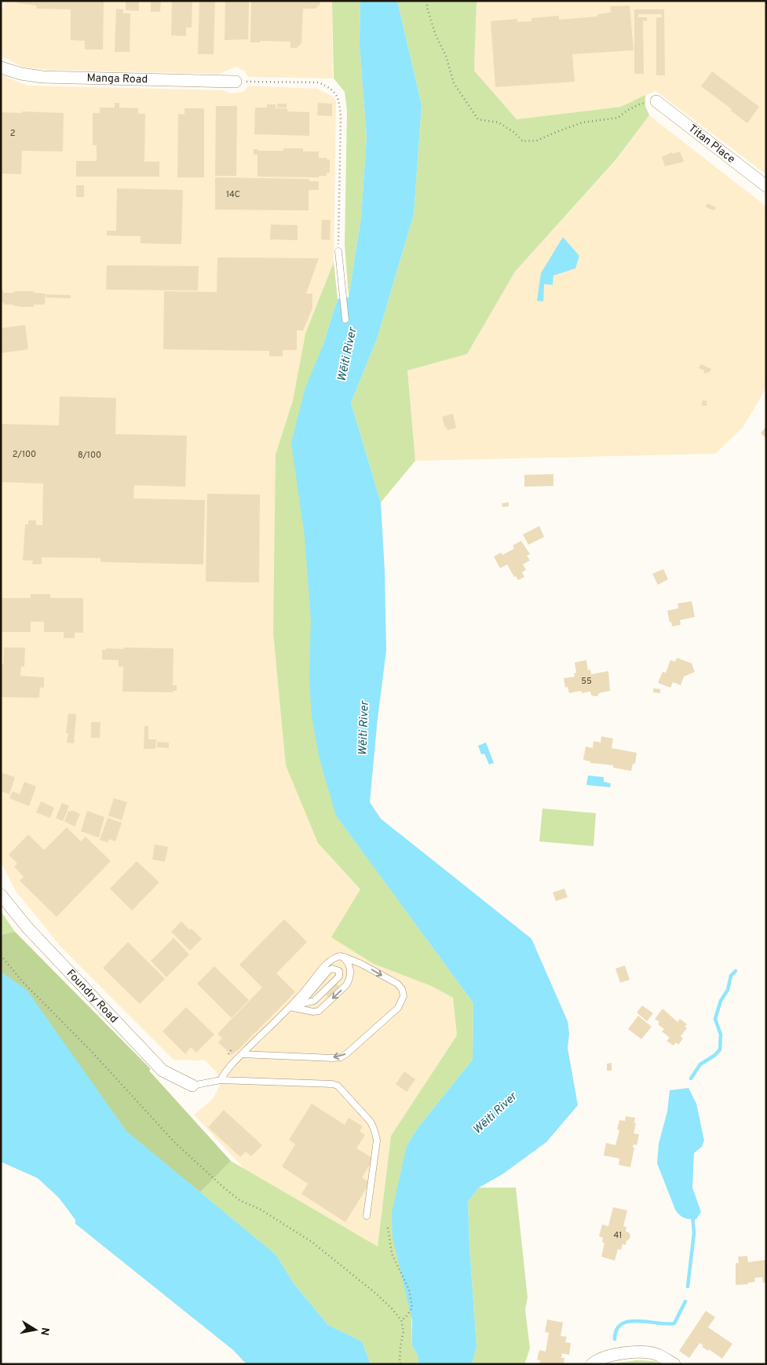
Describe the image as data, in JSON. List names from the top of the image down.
{
  "streets": {
    "street": ["Manga Road", "Titan Place", "Foundry Road"]
  },
  "water": ["Wēiti River"],
  "house_numbers": [
    "2",
    "14C",
    "2/100",
    "8/100",
    "55",
    "41"
  ],
  "north": "right"
}
